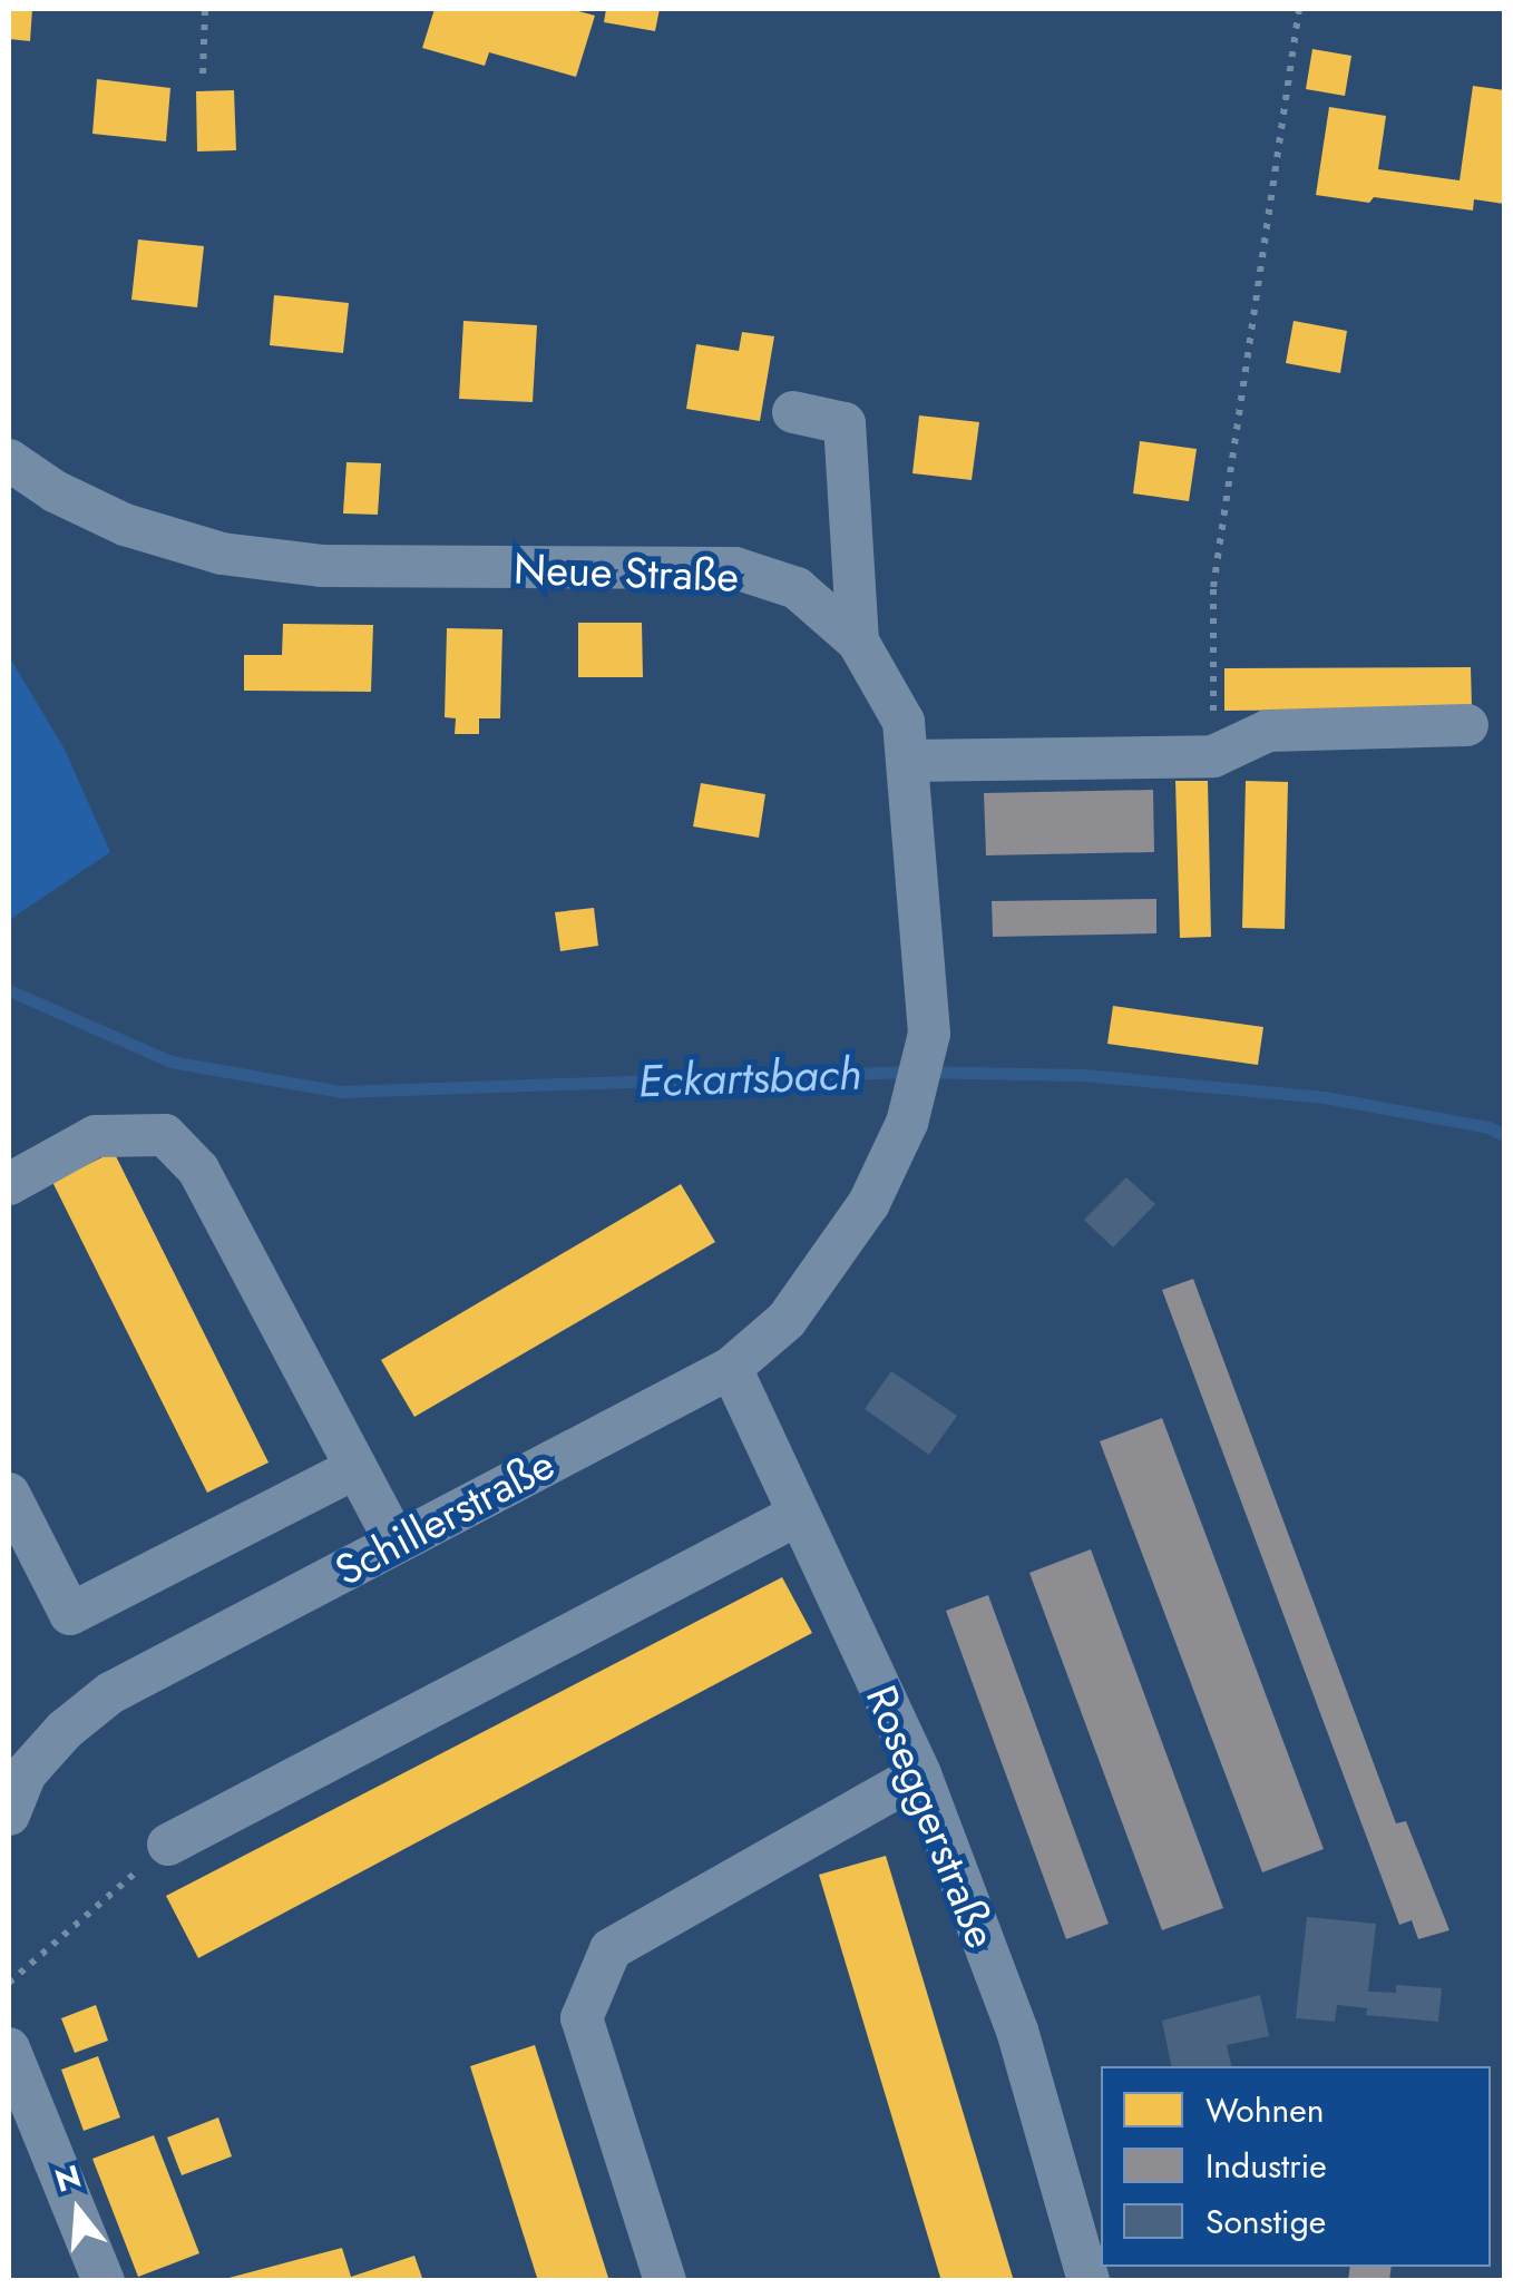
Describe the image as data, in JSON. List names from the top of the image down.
{
  "streets": {
    "street": ["Neue Straße", "Schillerstraße", "Roseggerstraße"]
  },
  "crossings": [
    ["Neue Straße", "Schillerstraße"],
    ["Schillerstraße", "Roseggerstraße"]
  ],
  "water": ["Eckartsbach"],
  "legend": ["Wohnen", "Industrie", "Sonstige"],
  "north": "top"
}
